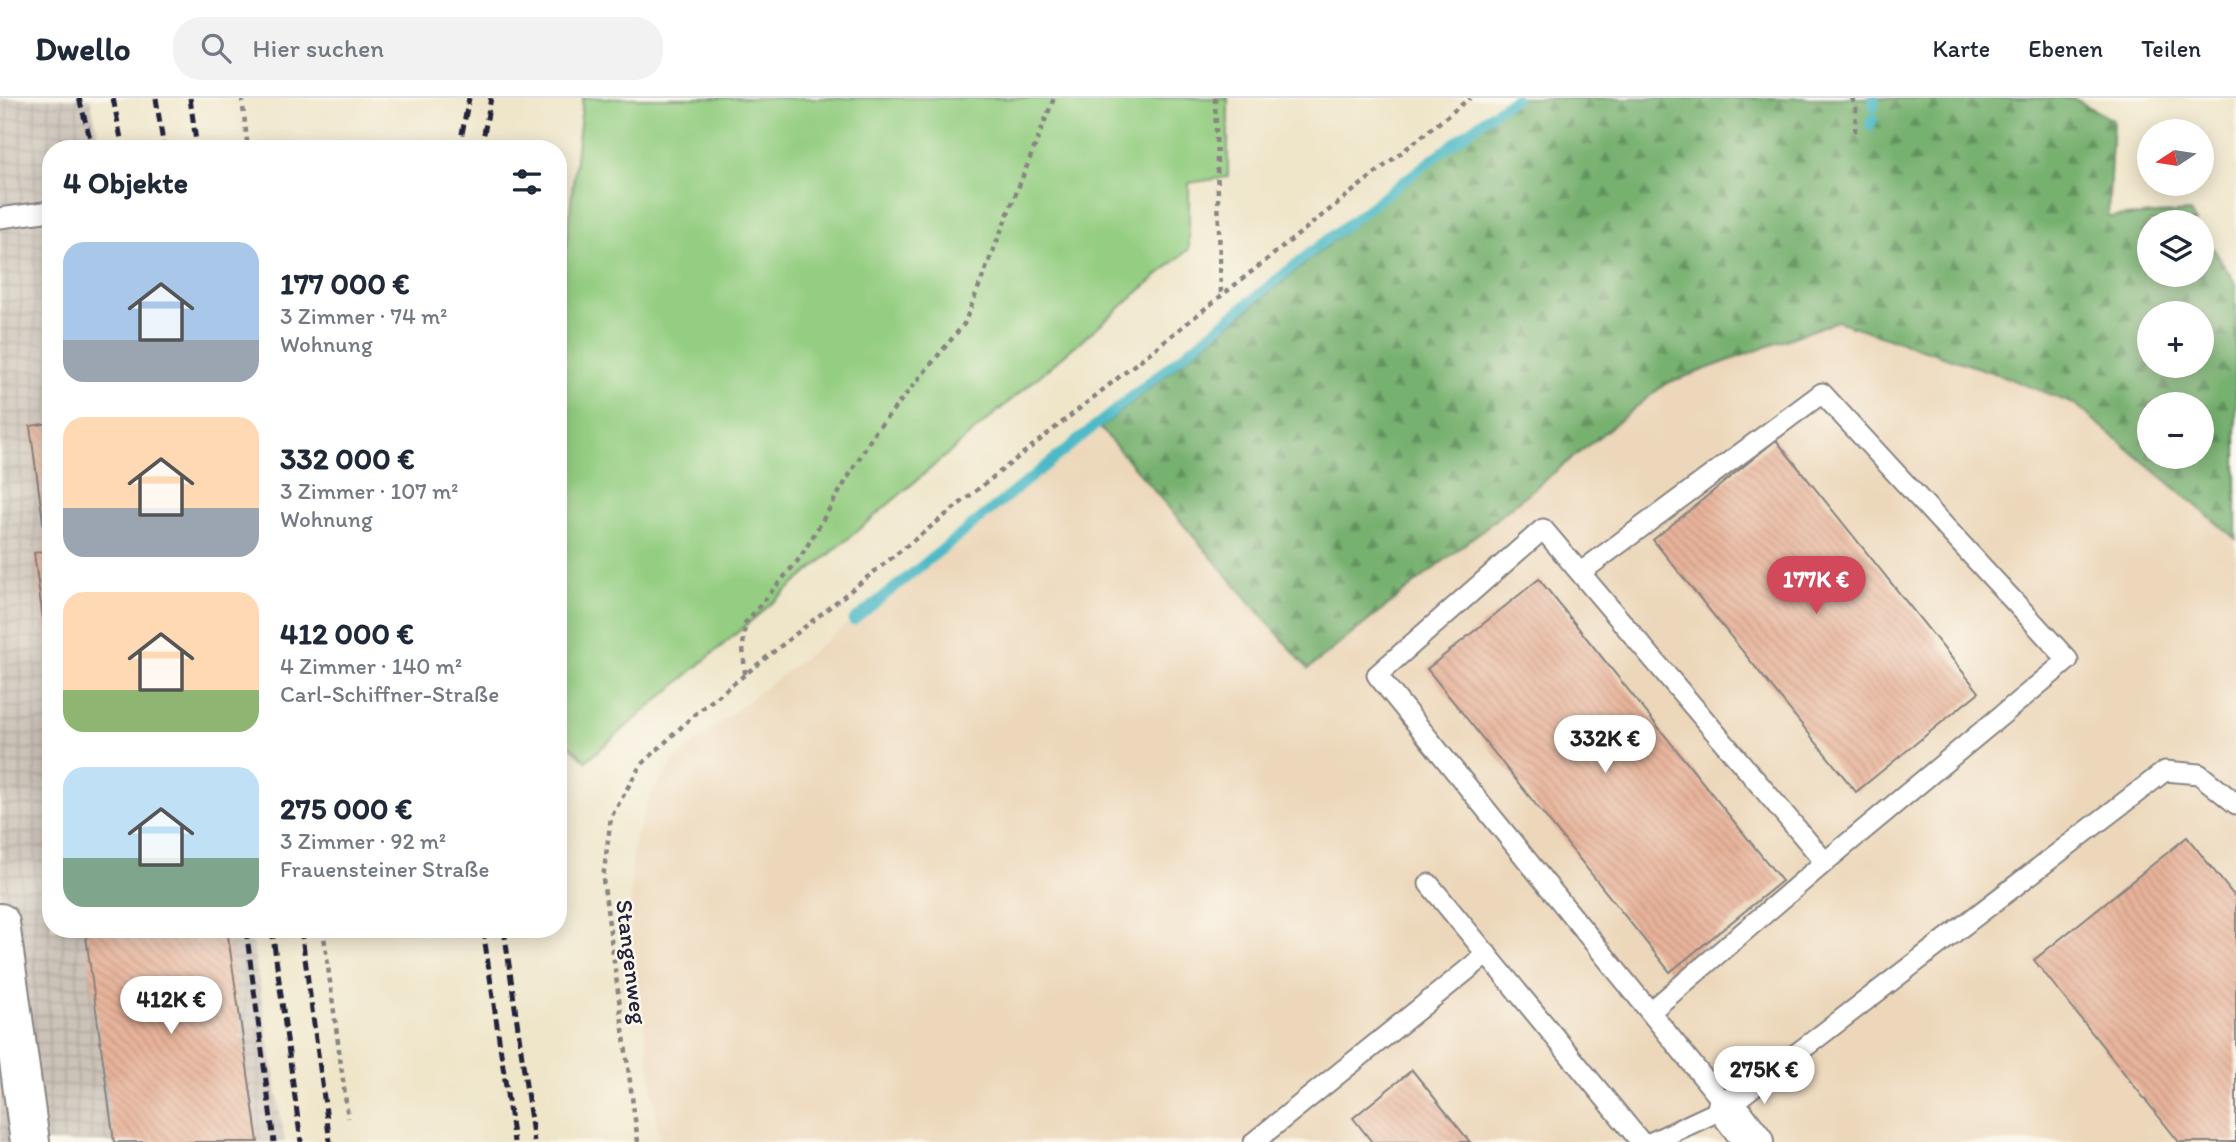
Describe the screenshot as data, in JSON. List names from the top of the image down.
{
  "streets": {
    "path": ["Stangenweg"]
  },
  "north": "left",
  "page": {
    "header": "Dwello",
    "search": "Hier suchen",
    "nav": ["Karte", "Ebenen", "Teilen"],
    "map_buttons": ["+", "−"],
    "heading": "4 Objekte",
    "list": [
      {
        "name": "177 000 €",
        "note": "3 Zimmer · 74 m² · Wohnung"
      },
      {
        "name": "332 000 €",
        "note": "3 Zimmer · 107 m² · Wohnung"
      },
      {
        "name": "412 000 €",
        "note": "4 Zimmer · 140 m² · Carl-Schiffner-Straße"
      },
      {
        "name": "275 000 €",
        "note": "3 Zimmer · 92 m² · Frauensteiner Straße"
      }
    ],
    "price": [
      "177K €",
      "332K €",
      "412K €",
      "275K €"
    ]
  }
}
